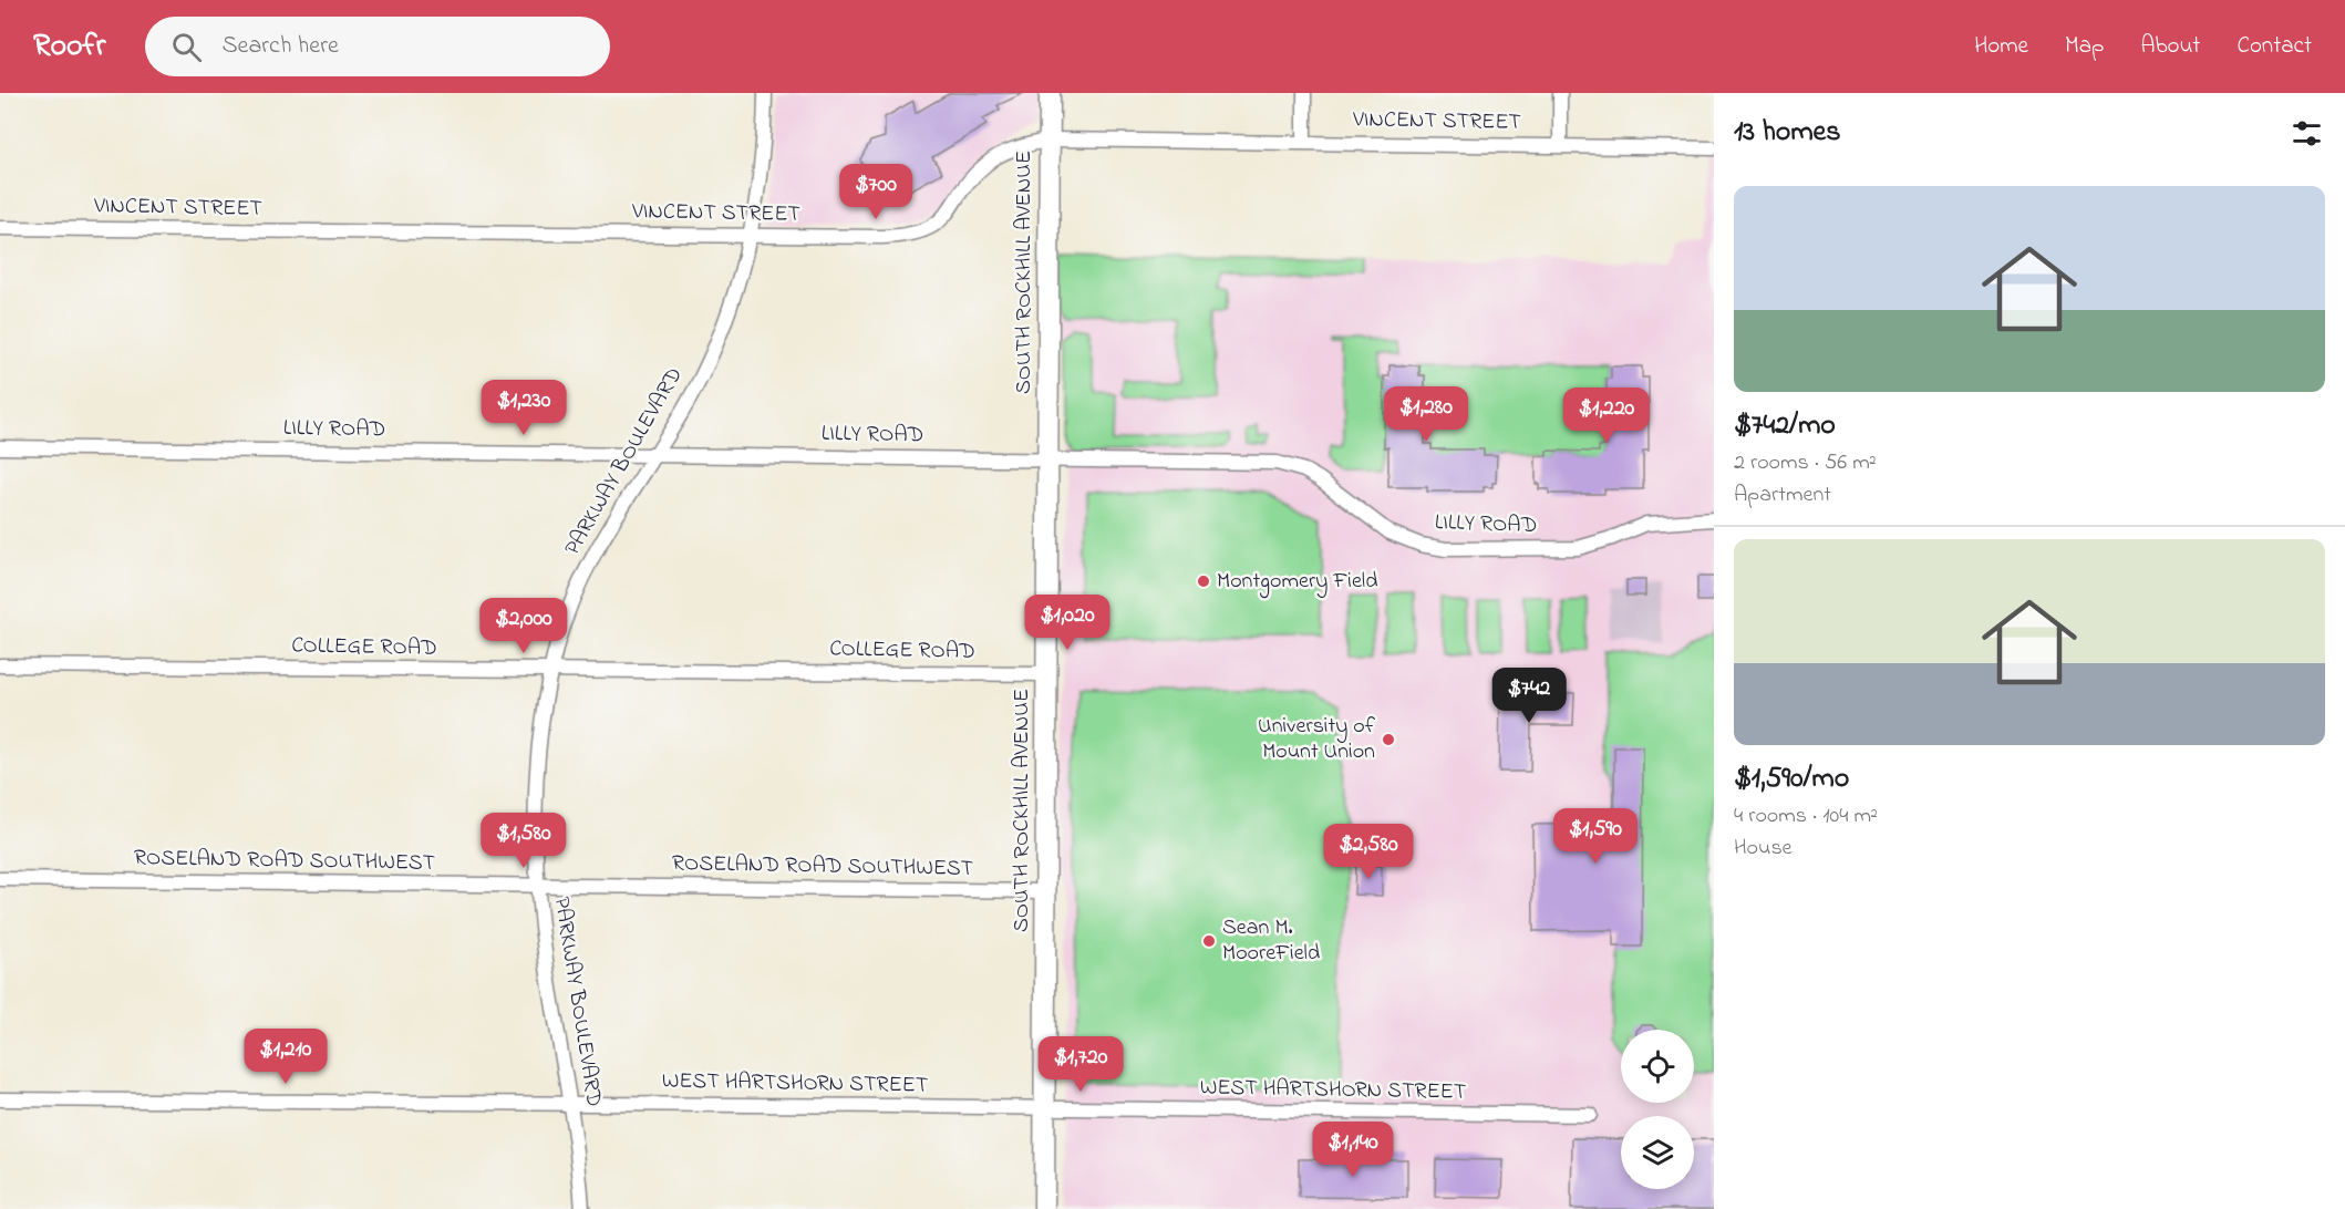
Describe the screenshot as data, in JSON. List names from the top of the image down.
{
  "streets": {
    "street": [
      "VINCENT STREET",
      "SOUTH ROCKHILL AVENUE",
      "LILLY ROAD",
      "PARKWAY BOULEVARD",
      "COLLEGE ROAD",
      "ROSELAND ROAD SOUTHWEST",
      "WEST HARTSHORN STREET"
    ]
  },
  "crossings": [
    ["VINCENT STREET", "SOUTH ROCKHILL AVENUE"],
    ["VINCENT STREET", "PARKWAY BOULEVARD"],
    ["SOUTH ROCKHILL AVENUE", "LILLY ROAD"],
    ["SOUTH ROCKHILL AVENUE", "COLLEGE ROAD"],
    ["SOUTH ROCKHILL AVENUE", "ROSELAND ROAD SOUTHWEST"],
    ["SOUTH ROCKHILL AVENUE", "WEST HARTSHORN STREET"],
    ["LILLY ROAD", "PARKWAY BOULEVARD"],
    ["PARKWAY BOULEVARD", "COLLEGE ROAD"],
    ["PARKWAY BOULEVARD", "ROSELAND ROAD SOUTHWEST"],
    ["PARKWAY BOULEVARD", "WEST HARTSHORN STREET"]
  ],
  "places": ["Montgomery Field", "University of Mount Union", "Sean M. MooreField"],
  "page": {
    "header": "Roofr",
    "search": "Search here",
    "nav": [
      "Home",
      "Map",
      "About",
      "Contact"
    ],
    "heading": "13 homes",
    "price": [
      "$700",
      "$1,230",
      "$1,280",
      "$1,220",
      "$1,020",
      "$2,000",
      "$742",
      "$1,590",
      "$1,580",
      "$2,580",
      "$1,210",
      "$1,720",
      "$1,140"
    ],
    "list": [
      {
        "name": "$742/mo",
        "note": "2 rooms · 56 m² · Apartment"
      },
      {
        "name": "$1,590/mo",
        "note": "4 rooms · 104 m² · House"
      }
    ]
  }
}
